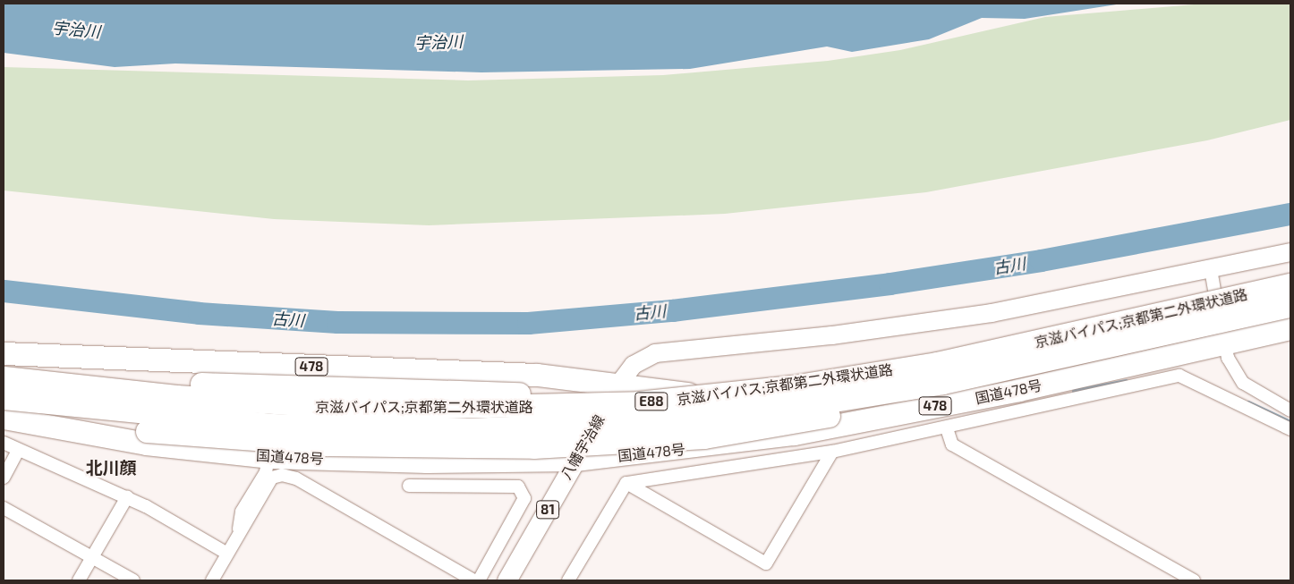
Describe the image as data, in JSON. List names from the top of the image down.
{
  "streets": {
    "highway": [
      "京滋バイパス;京都第二外環状道路",
      "478",
      "国道478号",
      "E88"
    ],
    "main road": ["八幡宇治線", "81"]
  },
  "crossings": [
    ["国道478号", "八幡宇治線"]
  ],
  "districts": ["北川顔"],
  "water": ["宇治川", "古川"]
}
